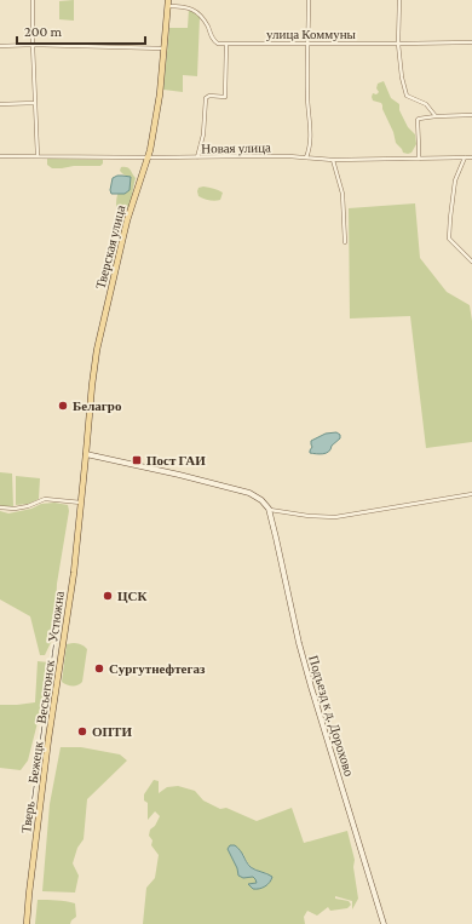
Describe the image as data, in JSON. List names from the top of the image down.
{
  "streets": {
    "main road": ["Тверская улица", "Тверь — Бежецк — Весьегонск — Устюжна"],
    "street": ["улица Коммуны", "Новая улица", "Подъезд к д. Дорохово"]
  },
  "crossings": [
    ["Новая улица", "Тверская улица"],
    ["Тверская улица", "Тверь — Бежецк — Весьегонск — Устюжна"]
  ],
  "places": {
    "other": [
      "Белагро",
      "ЦСК",
      "Сургутнефтегаз",
      "ОПТИ"
    ],
    "transit": ["Пост ГАИ"]
  },
  "scale_bar": "200 m"
}
